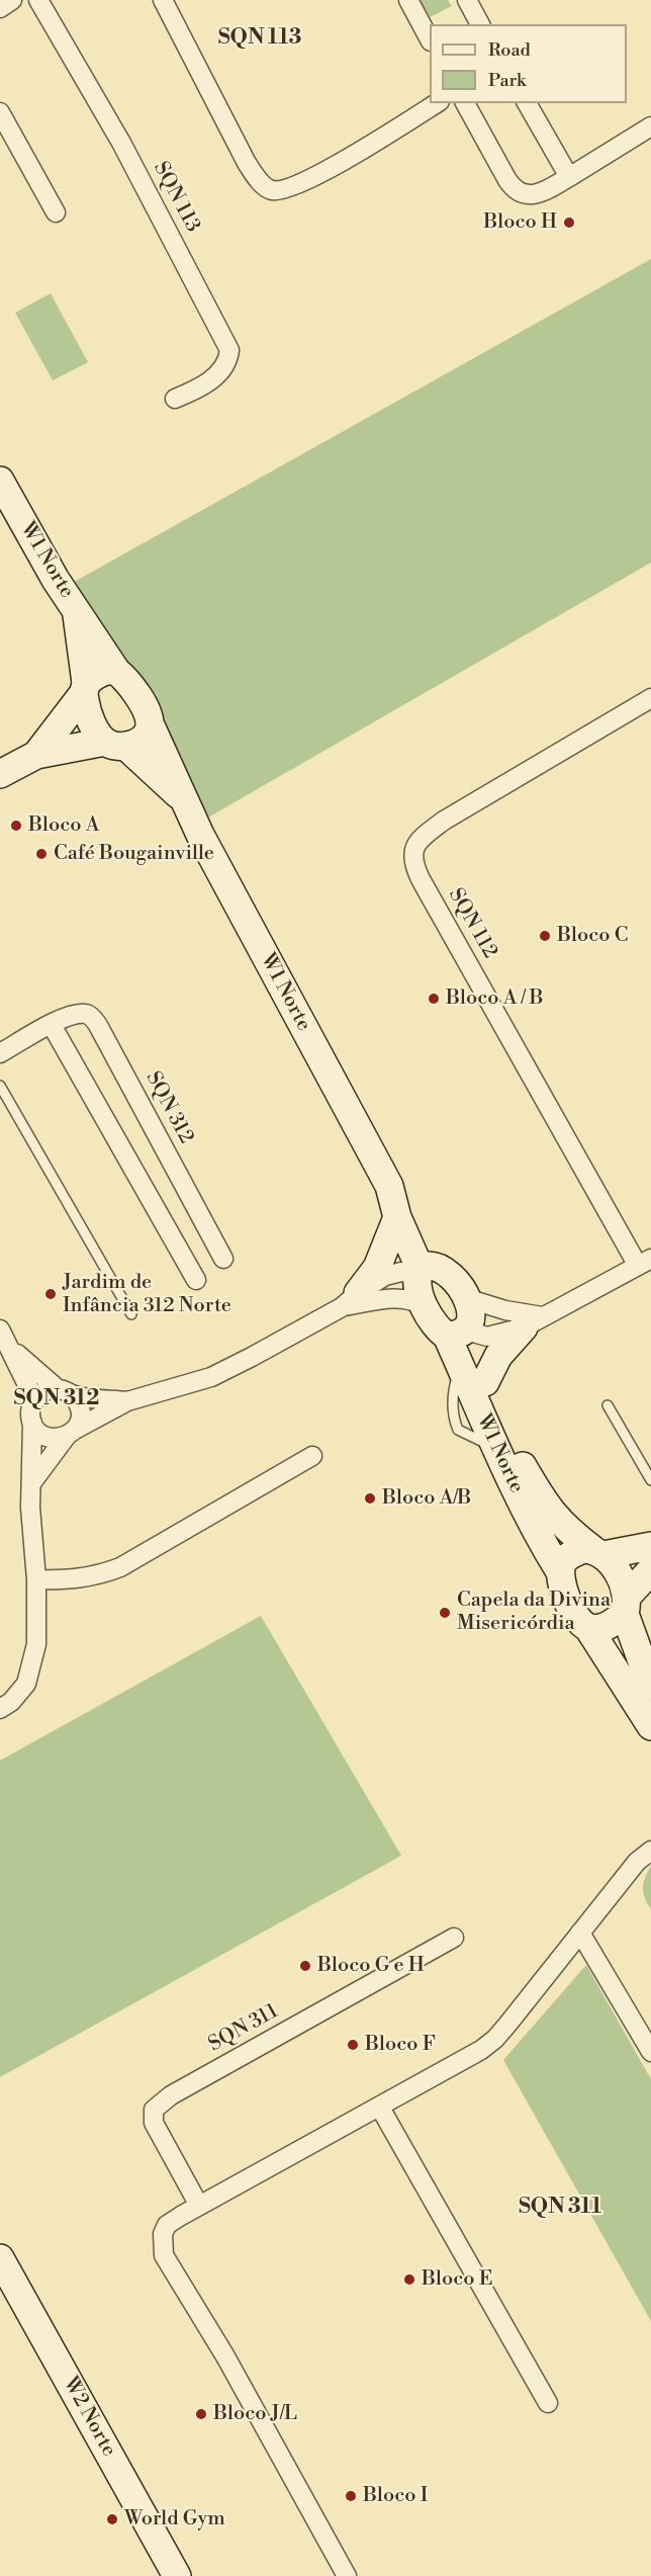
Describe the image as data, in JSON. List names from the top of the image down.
{
  "streets": {
    "street": [
      "SQN 113",
      "W1 Norte",
      "SQN 112",
      "SQN 312",
      "SQN 311",
      "W2 Norte"
    ]
  },
  "crossings": [
    ["W1 Norte", "SQN 112"]
  ],
  "districts": ["SQN 113", "SQN 312", "SQN 311"],
  "places": [
    "Bloco H",
    "Bloco A",
    "Café Bougainville",
    "Bloco C",
    "Bloco A / B",
    "Jardim de Infância 312 Norte",
    "Bloco A/B",
    "Capela da Divina Misericórdia",
    "Bloco G e H",
    "Bloco F",
    "Bloco E",
    "Bloco J/L",
    "Bloco I",
    "World Gym"
  ],
  "legend": ["Road", "Park"]
}
